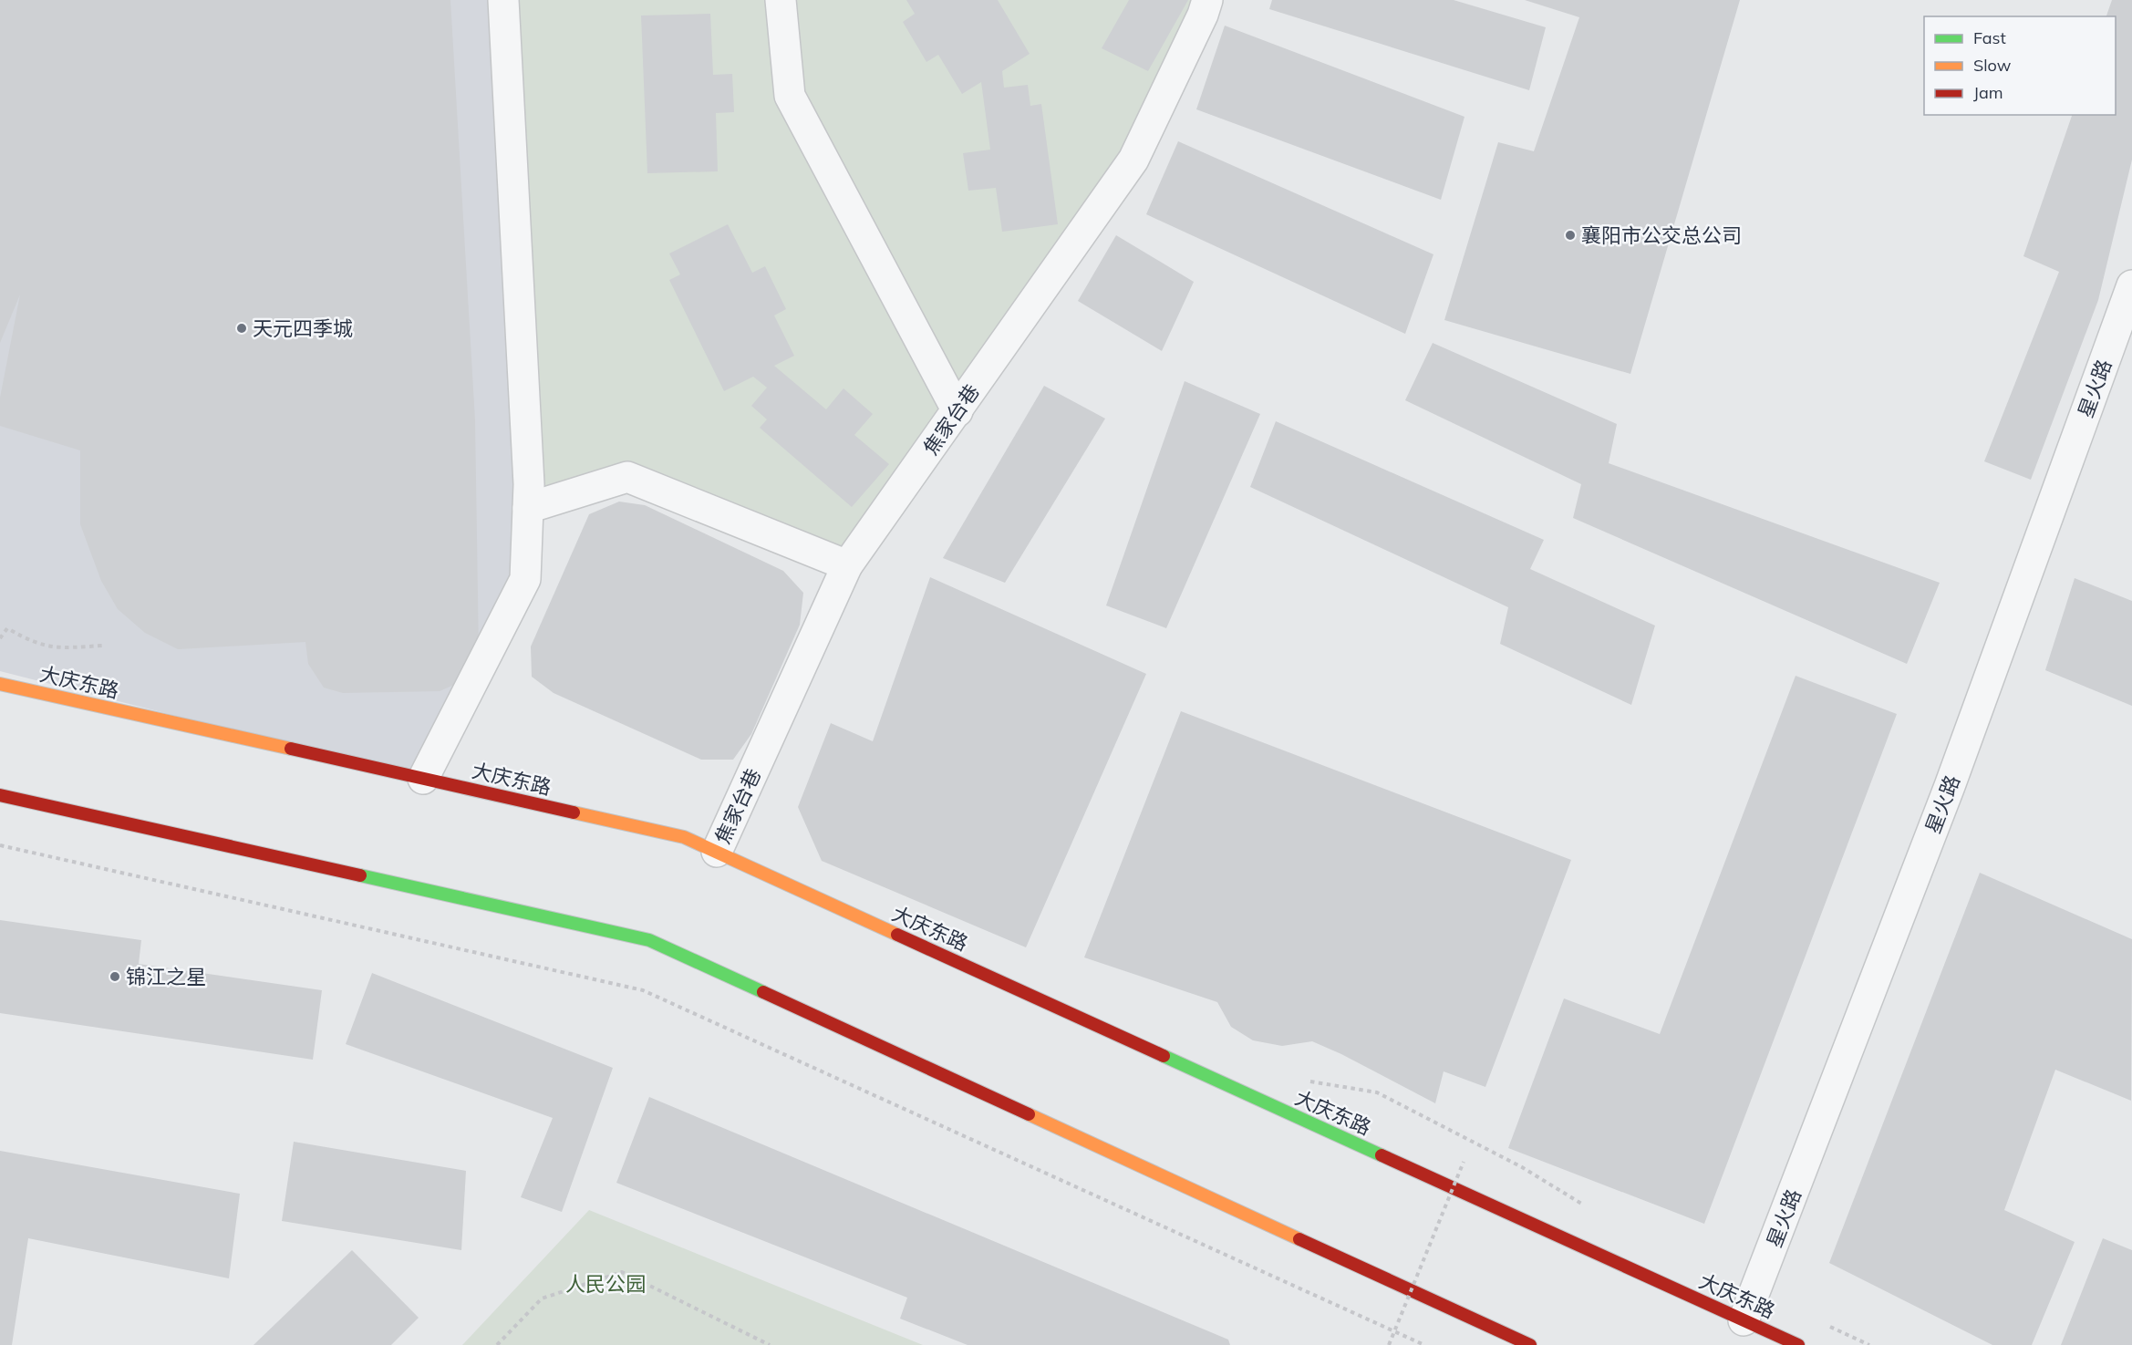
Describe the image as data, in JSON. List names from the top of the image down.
{
  "streets": {
    "main road": ["大庆东路"],
    "street": ["星火路", "焦家台巷"]
  },
  "crossings": [
    ["星火路", "大庆东路"],
    ["焦家台巷", "大庆东路"]
  ],
  "parks": ["人民公园"],
  "places": ["襄阳市公交总公司", "天元四季城", "锦江之星"],
  "legend": ["Fast", "Slow", "Jam"]
}
